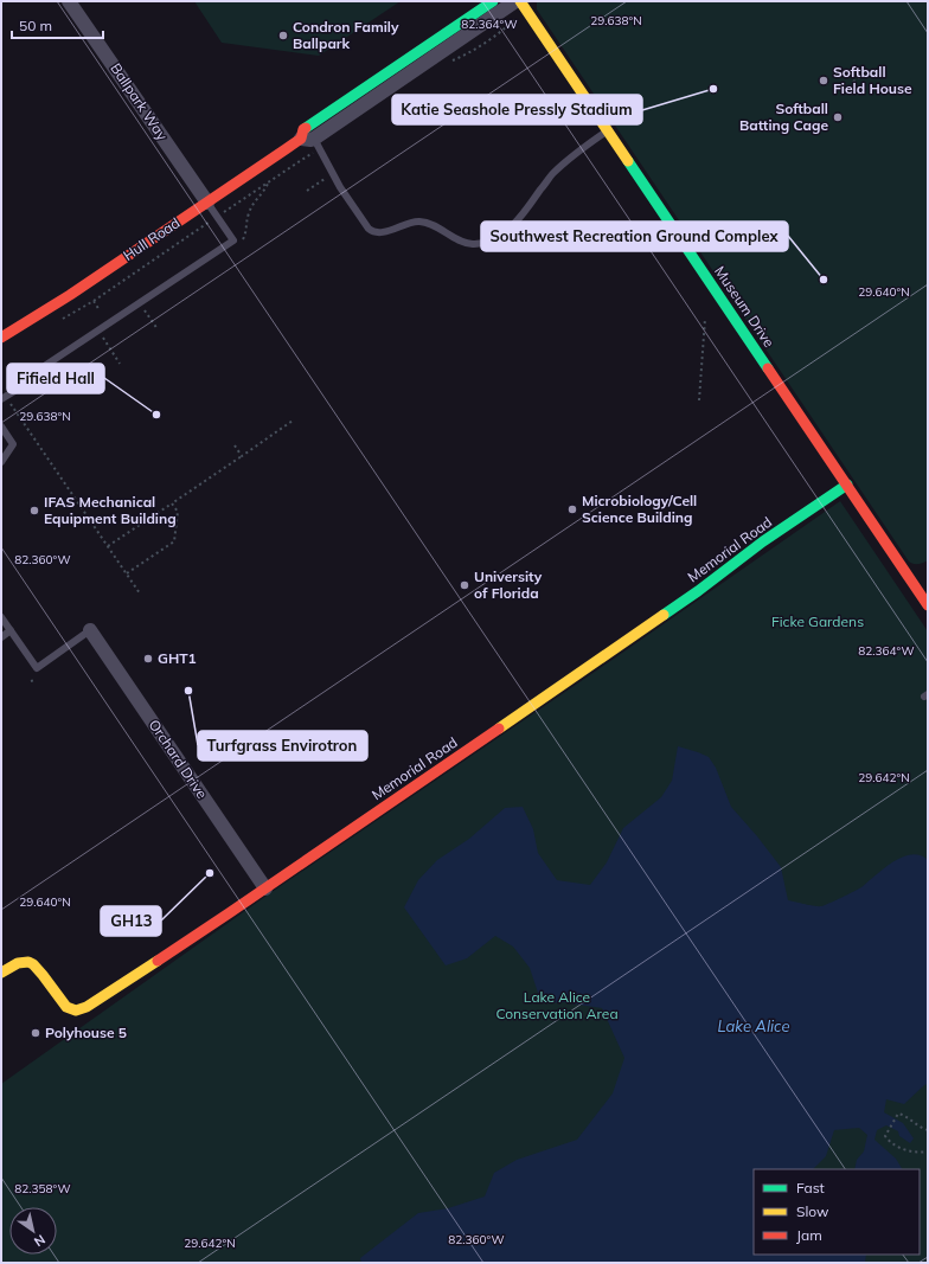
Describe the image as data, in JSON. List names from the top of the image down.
{
  "streets": {
    "street": [
      "Ballpark Way",
      "Hull Road",
      "Museum Drive",
      "Memorial Road",
      "Orchard Drive"
    ]
  },
  "crossings": [
    ["Ballpark Way", "Hull Road"],
    ["Museum Drive", "Memorial Road"],
    ["Memorial Road", "Orchard Drive"]
  ],
  "water": ["Lake Alice"],
  "parks": ["Ficke Gardens", "Lake Alice Conservation Area"],
  "places": [
    "Condron Family Ballpark",
    "Softball Field House",
    "Katie Seashole Pressly Stadium",
    "Softball Batting Cage",
    "Southwest Recreation Ground Complex",
    "Fifield Hall",
    "Microbiology/Cell Science Building",
    "IFAS Mechanical Equipment Building",
    "University of Florida",
    "GHT1",
    "Turfgrass Envirotron",
    "GH13",
    "Polyhouse 5"
  ],
  "legend": ["Fast", "Slow", "Jam"],
  "scale_bar": "50 m",
  "north": "bottom right",
  "coordinates": [
    "29.638°N",
    "82.364°W",
    "29.640°N",
    "82.360°W",
    "29.642°N",
    "82.358°W"
  ]
}
